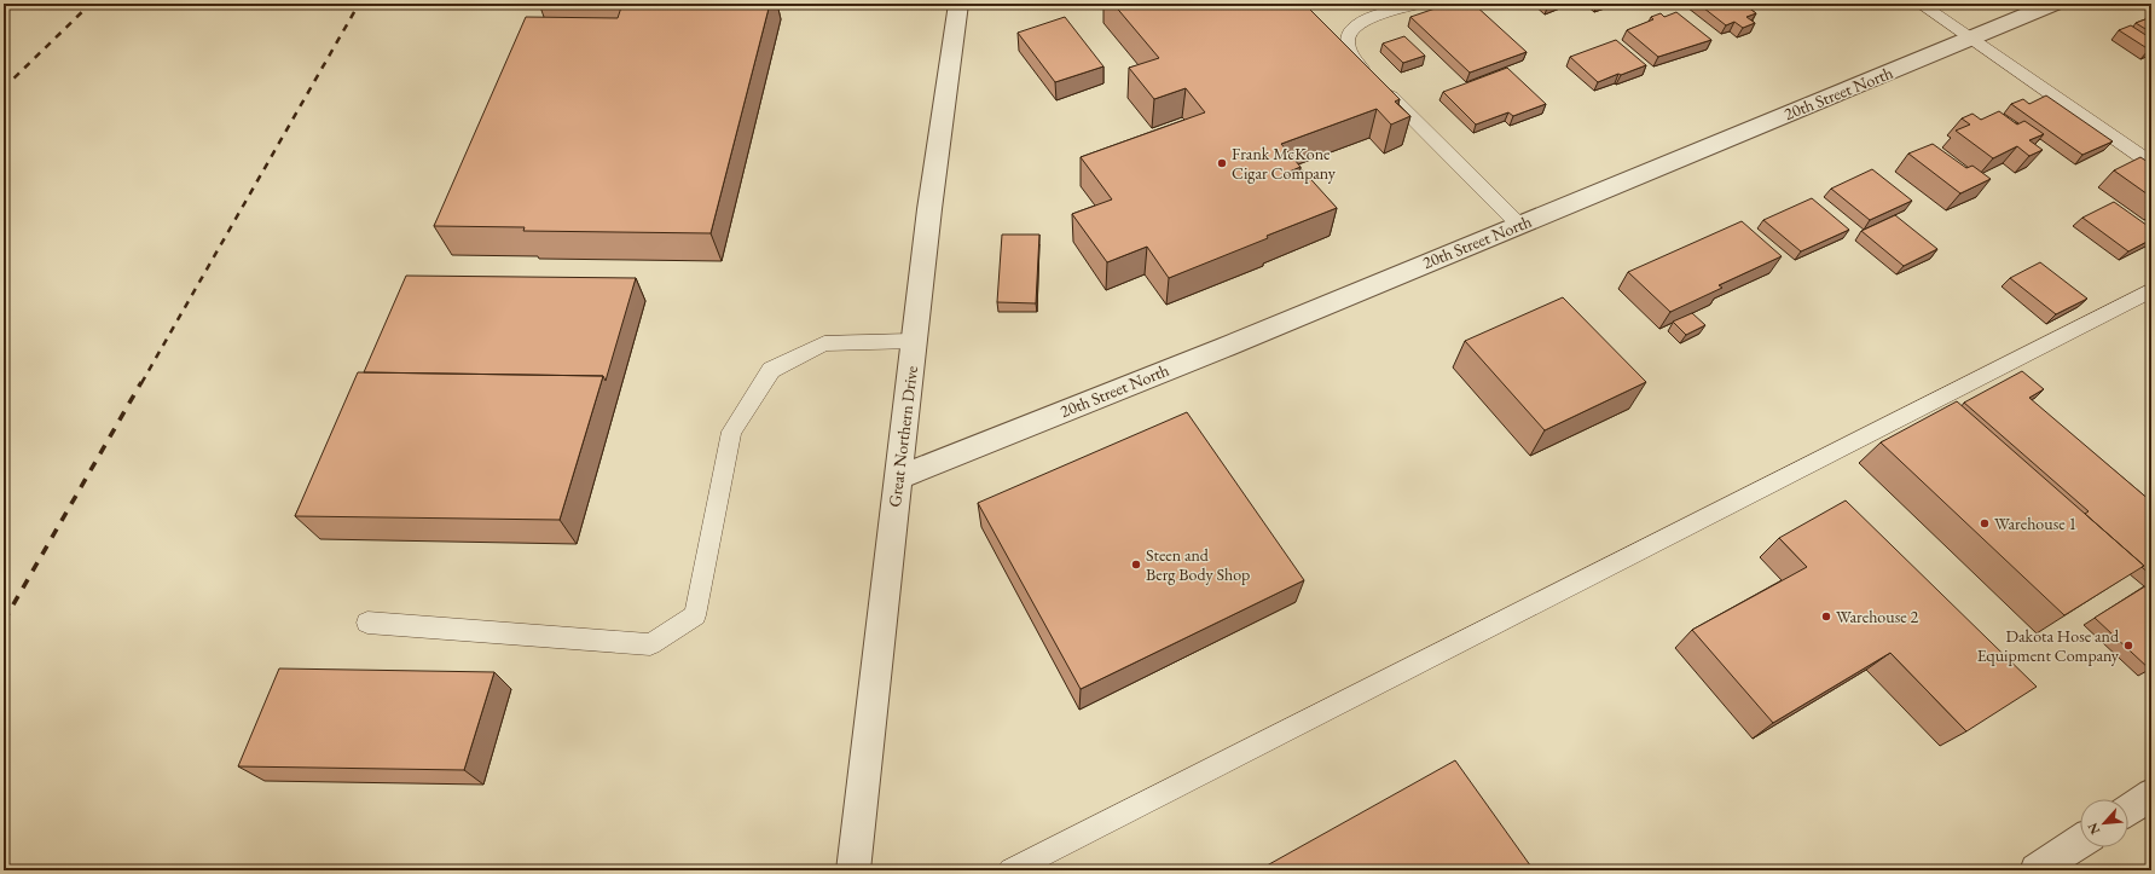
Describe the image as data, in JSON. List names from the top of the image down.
{
  "streets": {
    "street": ["20th Street North", "Great Northern Drive"]
  },
  "crossings": [
    ["20th Street North", "Great Northern Drive"]
  ],
  "places": [
    "Frank McKone Cigar Company",
    "Warehouse 1",
    "Steen and Berg Body Shop",
    "Warehouse 2",
    "Dakota Hose and Equipment Company"
  ],
  "north": "bottom left"
}
